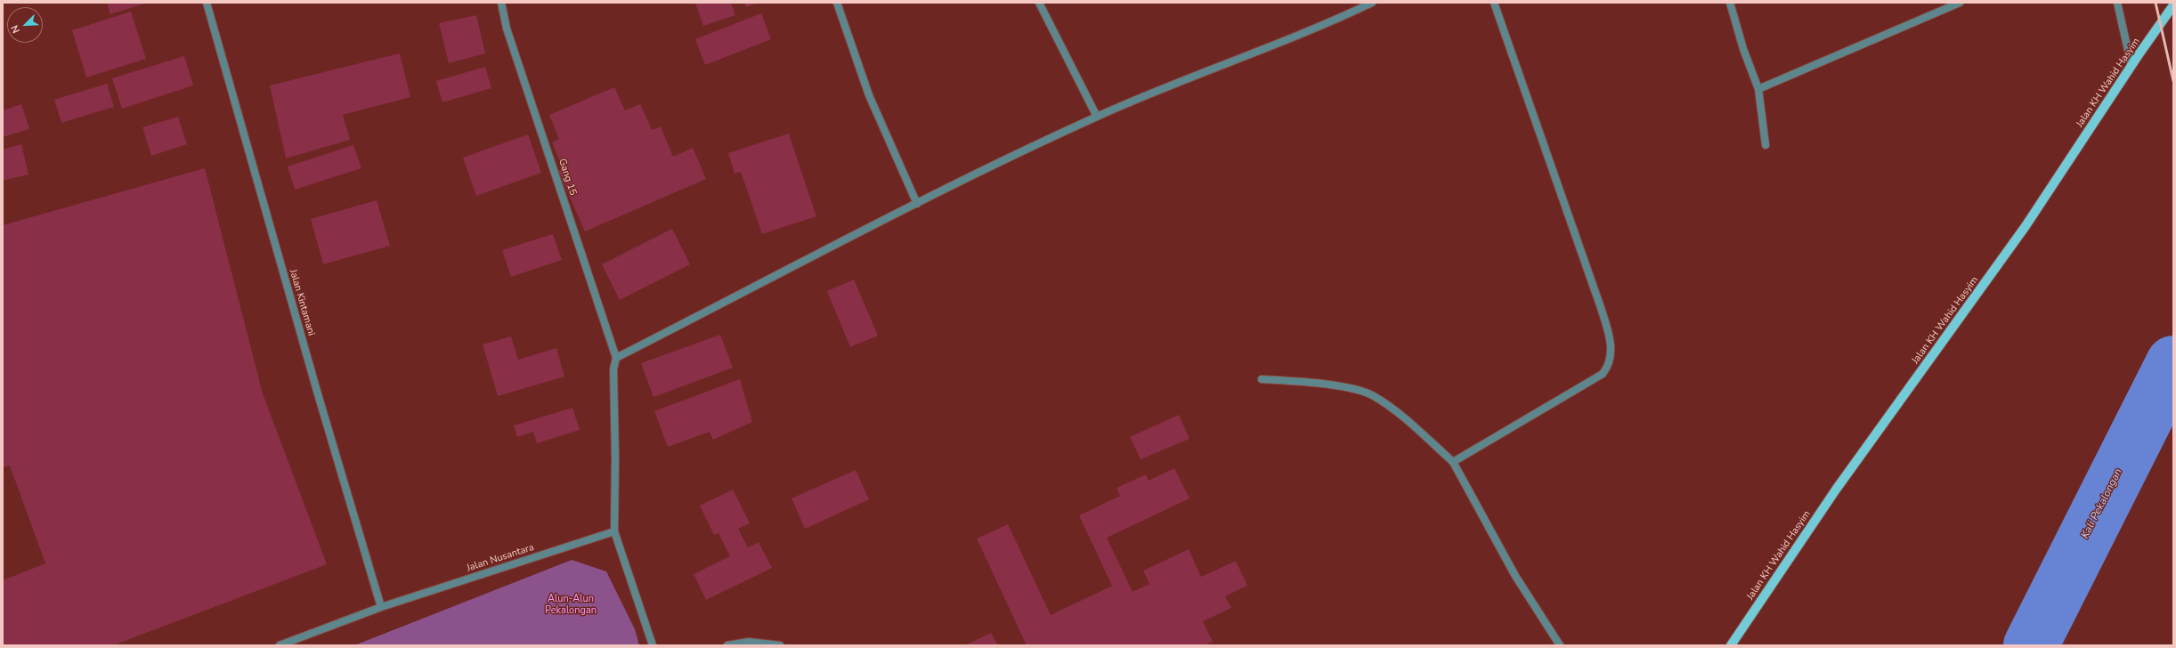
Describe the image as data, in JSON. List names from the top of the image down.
{
  "streets": {
    "main road": ["Jalan KH Wahid Hasyim"],
    "street": ["Gang 15", "Jalan Kintamani", "Jalan Nusantara"]
  },
  "crossings": [
    ["Jalan Kintamani", "Jalan Nusantara"]
  ],
  "water": ["Kali Pekalongan"],
  "parks": ["Alun-Alun Pekalongan"],
  "north": "bottom left"
}
